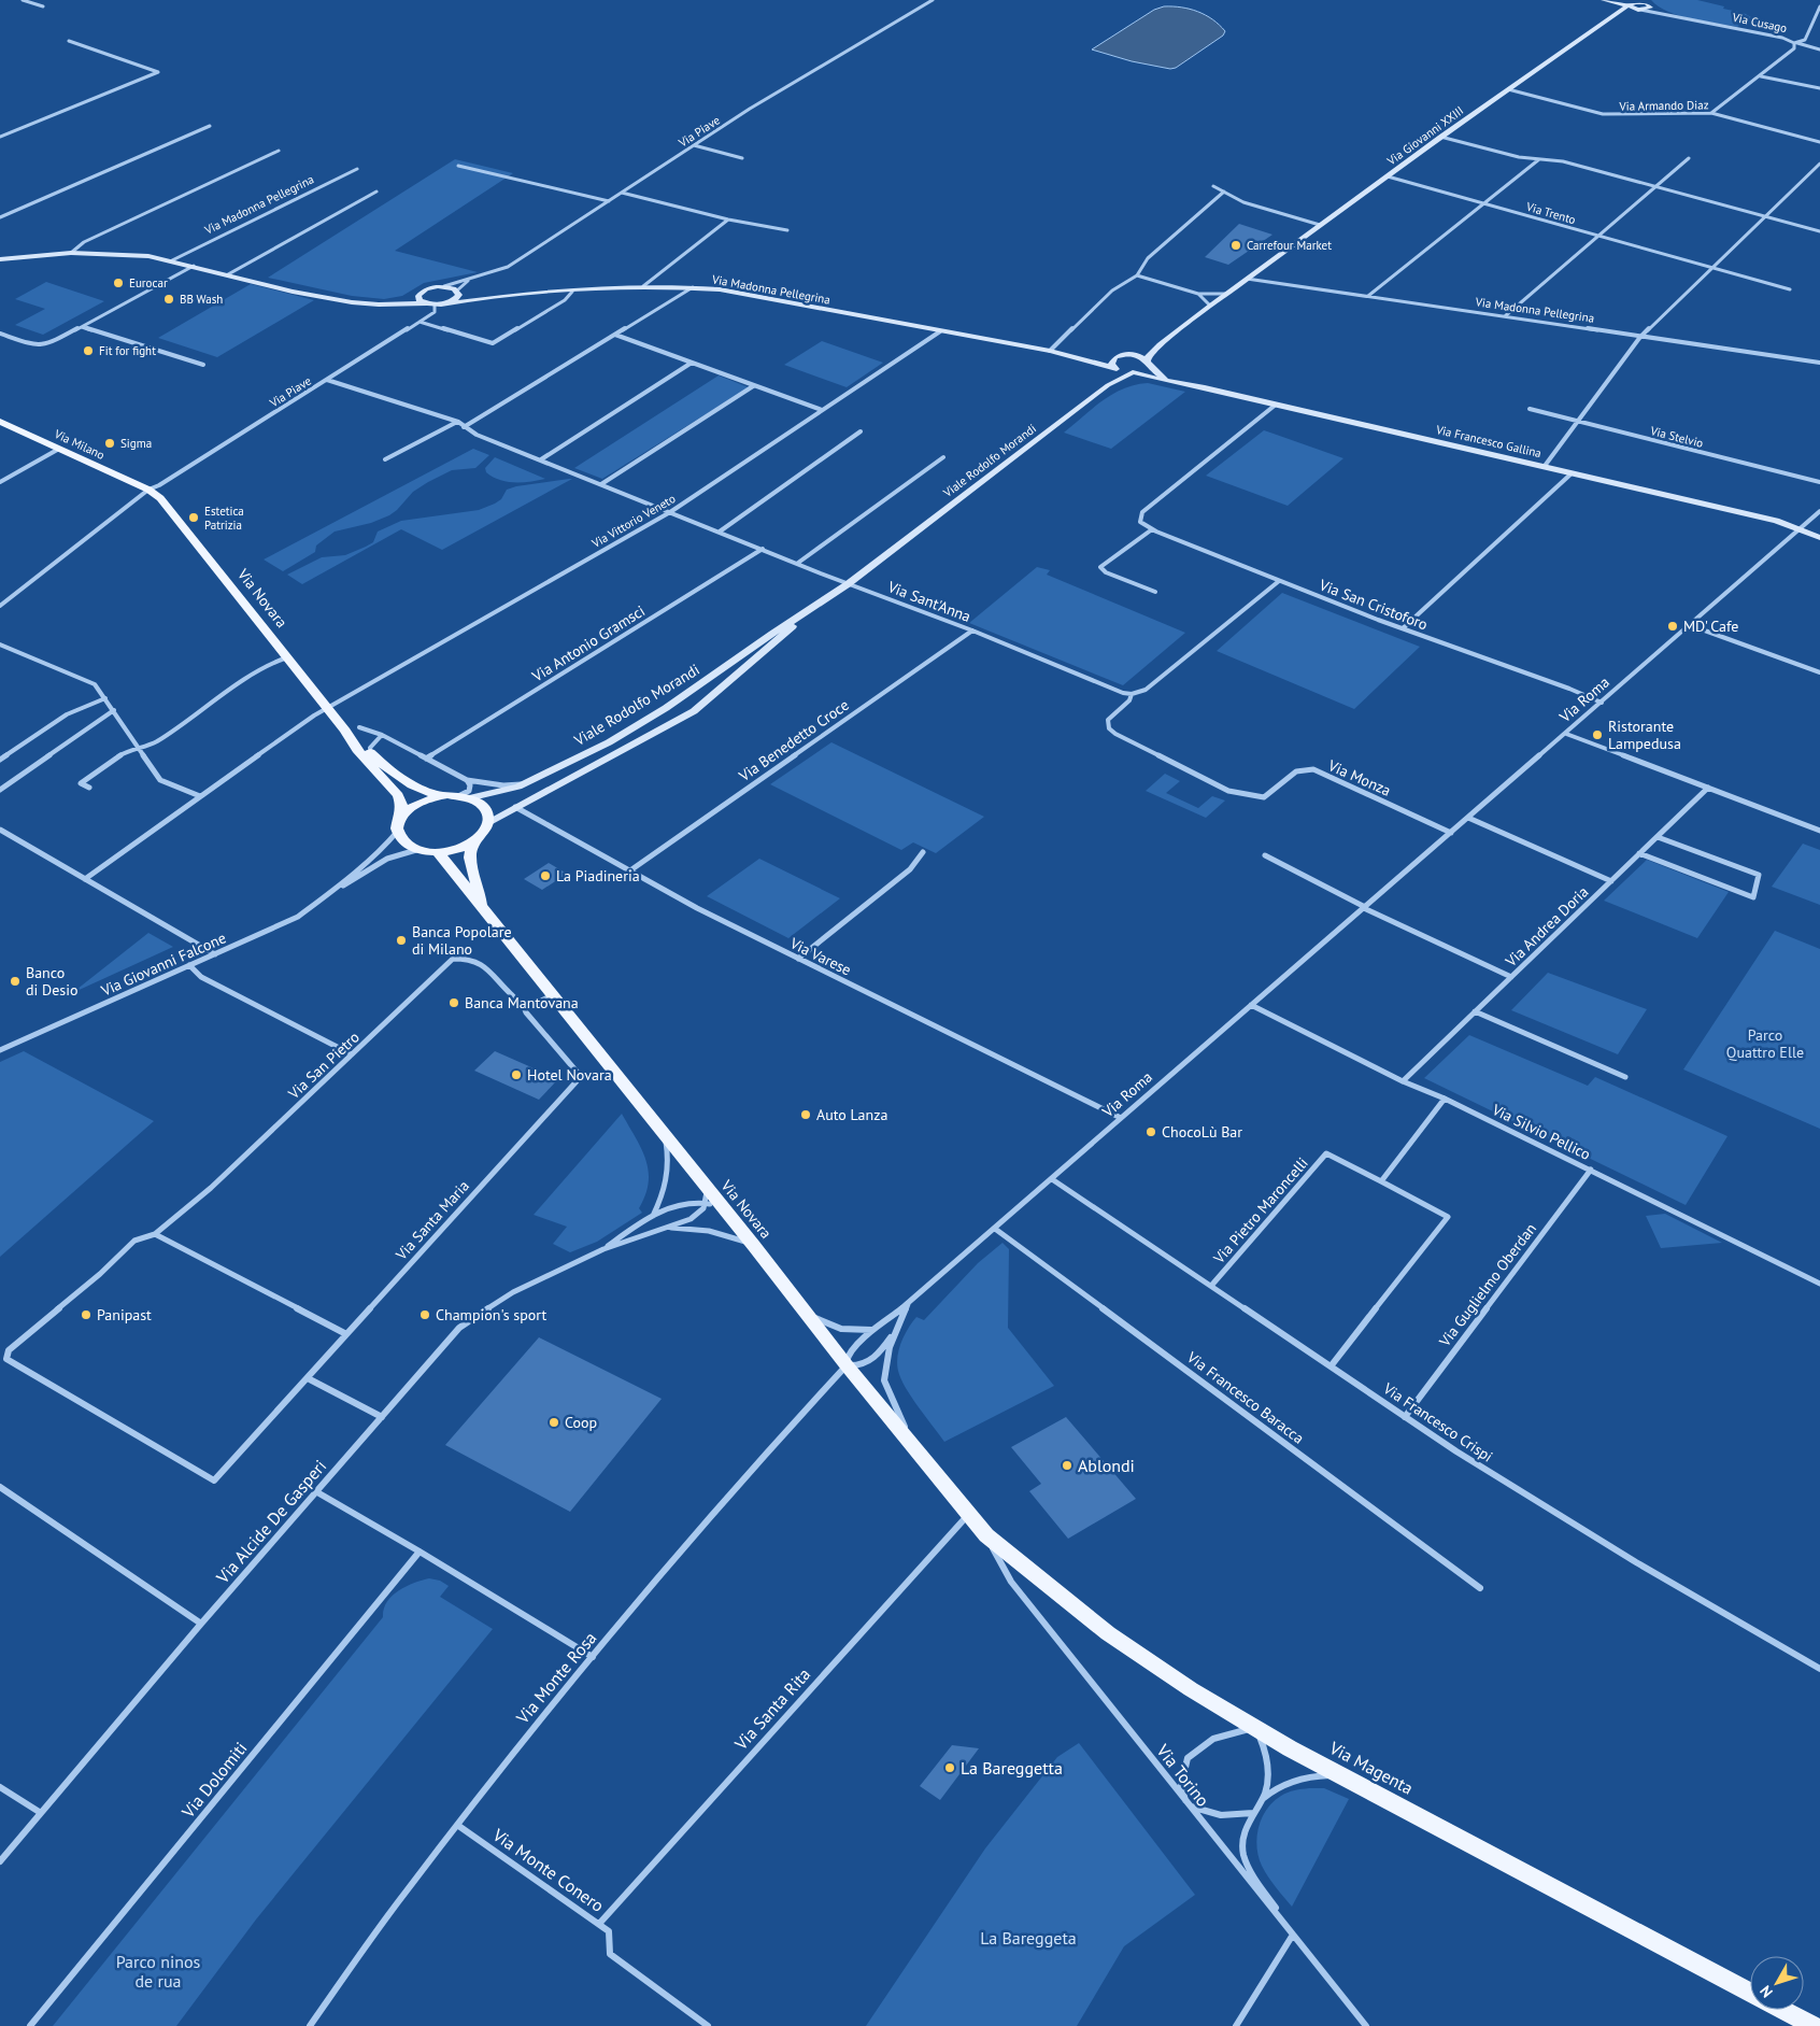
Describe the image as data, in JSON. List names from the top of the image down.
{
  "streets": {
    "main road": ["Via Milano", "Via Novara", "Via Magenta"],
    "street": [
      "Via Cusago",
      "Via Armando Diaz",
      "Via Piave",
      "Via Giovanni XXIII",
      "Via Madonna Pellegrina",
      "Via Trento",
      "Via Stelvio",
      "Via Francesco Gallina",
      "Viale Rodolfo Morandi",
      "Via Vittorio Veneto",
      "Via Sant'Anna",
      "Via San Cristoforo",
      "Via Antonio Gramsci",
      "Via Roma",
      "Via Benedetto Croce",
      "Via Monza",
      "Via Andrea Doria",
      "Via Varese",
      "Via Giovanni Falcone",
      "Via San Pietro",
      "Via Silvio Pellico",
      "Via Pietro Maroncelli",
      "Via Santa Maria",
      "Via Guglielmo Oberdan",
      "Via Francesco Baracca",
      "Via Francesco Crispi",
      "Via Alcide De Gasperi",
      "Via Monte Rosa",
      "Via Santa Rita",
      "Via Torino",
      "Via Dolomiti",
      "Via Monte Conero"
    ]
  },
  "crossings": [
    ["Via Cusago", "Via Armando Diaz"],
    ["Via Cusago", "Via Giovanni XXIII"],
    ["Via Armando Diaz", "Via Giovanni XXIII"],
    ["Via Piave", "Via Madonna Pellegrina"],
    ["Via Piave", "Via Milano"],
    ["Via Piave", "Via Novara"],
    ["Via Piave", "Via Sant'Anna"],
    ["Via Giovanni XXIII", "Via Madonna Pellegrina"],
    ["Via Giovanni XXIII", "Via Trento"],
    ["Via Madonna Pellegrina", "Via Francesco Gallina"],
    ["Via Madonna Pellegrina", "Viale Rodolfo Morandi"],
    ["Via Madonna Pellegrina", "Via Vittorio Veneto"],
    ["Via Francesco Gallina", "Viale Rodolfo Morandi"],
    ["Via Francesco Gallina", "Via San Cristoforo"],
    ["Via Francesco Gallina", "Via Roma"],
    ["Via Milano", "Via Novara"],
    ["Viale Rodolfo Morandi", "Via Novara"],
    ["Viale Rodolfo Morandi", "Via Sant'Anna"],
    ["Viale Rodolfo Morandi", "Via Varese"],
    ["Viale Rodolfo Morandi", "Via Giovanni Falcone"],
    ["Via Vittorio Veneto", "Via Novara"],
    ["Via Vittorio Veneto", "Via Sant'Anna"],
    ["Via Novara", "Via Giovanni Falcone"],
    ["Via Novara", "Via Alcide De Gasperi"],
    ["Via Novara", "Via Monte Rosa"],
    ["Via Novara", "Via Santa Rita"],
    ["Via Novara", "Via Magenta"],
    ["Via Novara", "Via Torino"],
    ["Via Sant'Anna", "Via Antonio Gramsci"],
    ["Via Sant'Anna", "Via Benedetto Croce"],
    ["Via Sant'Anna", "Via Monza"],
    ["Via San Cristoforo", "Via Roma"],
    ["Via Roma", "Via Monza"],
    ["Via Roma", "Via Varese"],
    ["Via Roma", "Via Silvio Pellico"],
    ["Via Roma", "Via Francesco Baracca"],
    ["Via Roma", "Via Francesco Crispi"],
    ["Via Roma", "Via Monte Rosa"],
    ["Via Benedetto Croce", "Via Varese"],
    ["Via Andrea Doria", "Via Silvio Pellico"],
    ["Via San Pietro", "Via Santa Maria"],
    ["Via Silvio Pellico", "Via Guglielmo Oberdan"],
    ["Via Pietro Maroncelli", "Via Francesco Crispi"],
    ["Via Guglielmo Oberdan", "Via Francesco Crispi"],
    ["Via Monte Rosa", "Via Monte Conero"],
    ["Via Santa Rita", "Via Monte Conero"],
    ["Via Magenta", "Via Torino"]
  ],
  "parks": ["Parco Quattro Elle", "La Bareggeta", "Parco ninos de rua"],
  "places": [
    "Carrefour Market",
    "Eurocar",
    "BB Wash",
    "Fit for fight",
    "Sigma",
    "Estetica Patrizia",
    "MD' Cafe",
    "Ristorante Lampedusa",
    "La Piadineria",
    "Banca Popolare di Milano",
    "Banco di Desio",
    "Banca Mantovana",
    "Hotel Novara",
    "Auto Lanza",
    "ChocoLù Bar",
    "Panipast",
    "Champion's sport",
    "Coop",
    "Ablondi",
    "La Bareggetta"
  ],
  "north": "bottom left"
}
